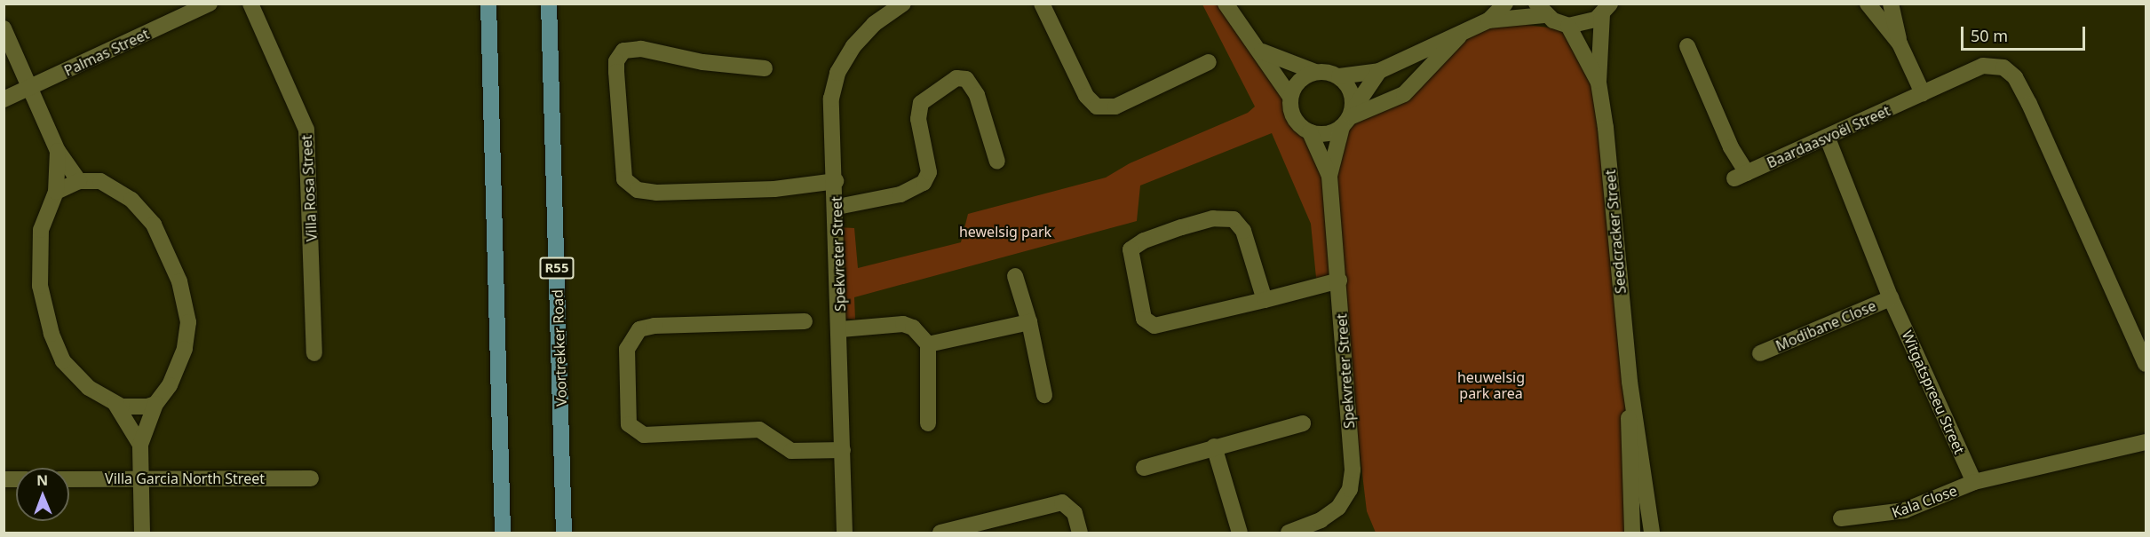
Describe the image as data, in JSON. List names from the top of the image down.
{
  "streets": {
    "main road": ["R55", "Voortrekker Road"],
    "street": [
      "Palmas Street",
      "Baardaasvoël Street",
      "Villa Rosa Street",
      "Seedcracker Street",
      "Spekvreter Street",
      "Modibane Close",
      "Witgatspreeu Street",
      "Villa Garcia North Street",
      "Kala Close"
    ]
  },
  "crossings": [
    ["Baardaasvoël Street", "Witgatspreeu Street"],
    ["Modibane Close", "Witgatspreeu Street"],
    ["Witgatspreeu Street", "Kala Close"]
  ],
  "parks": ["hewelsig park", "heuwelsig park area"],
  "scale_bar": "50 m",
  "north": "top"
}
